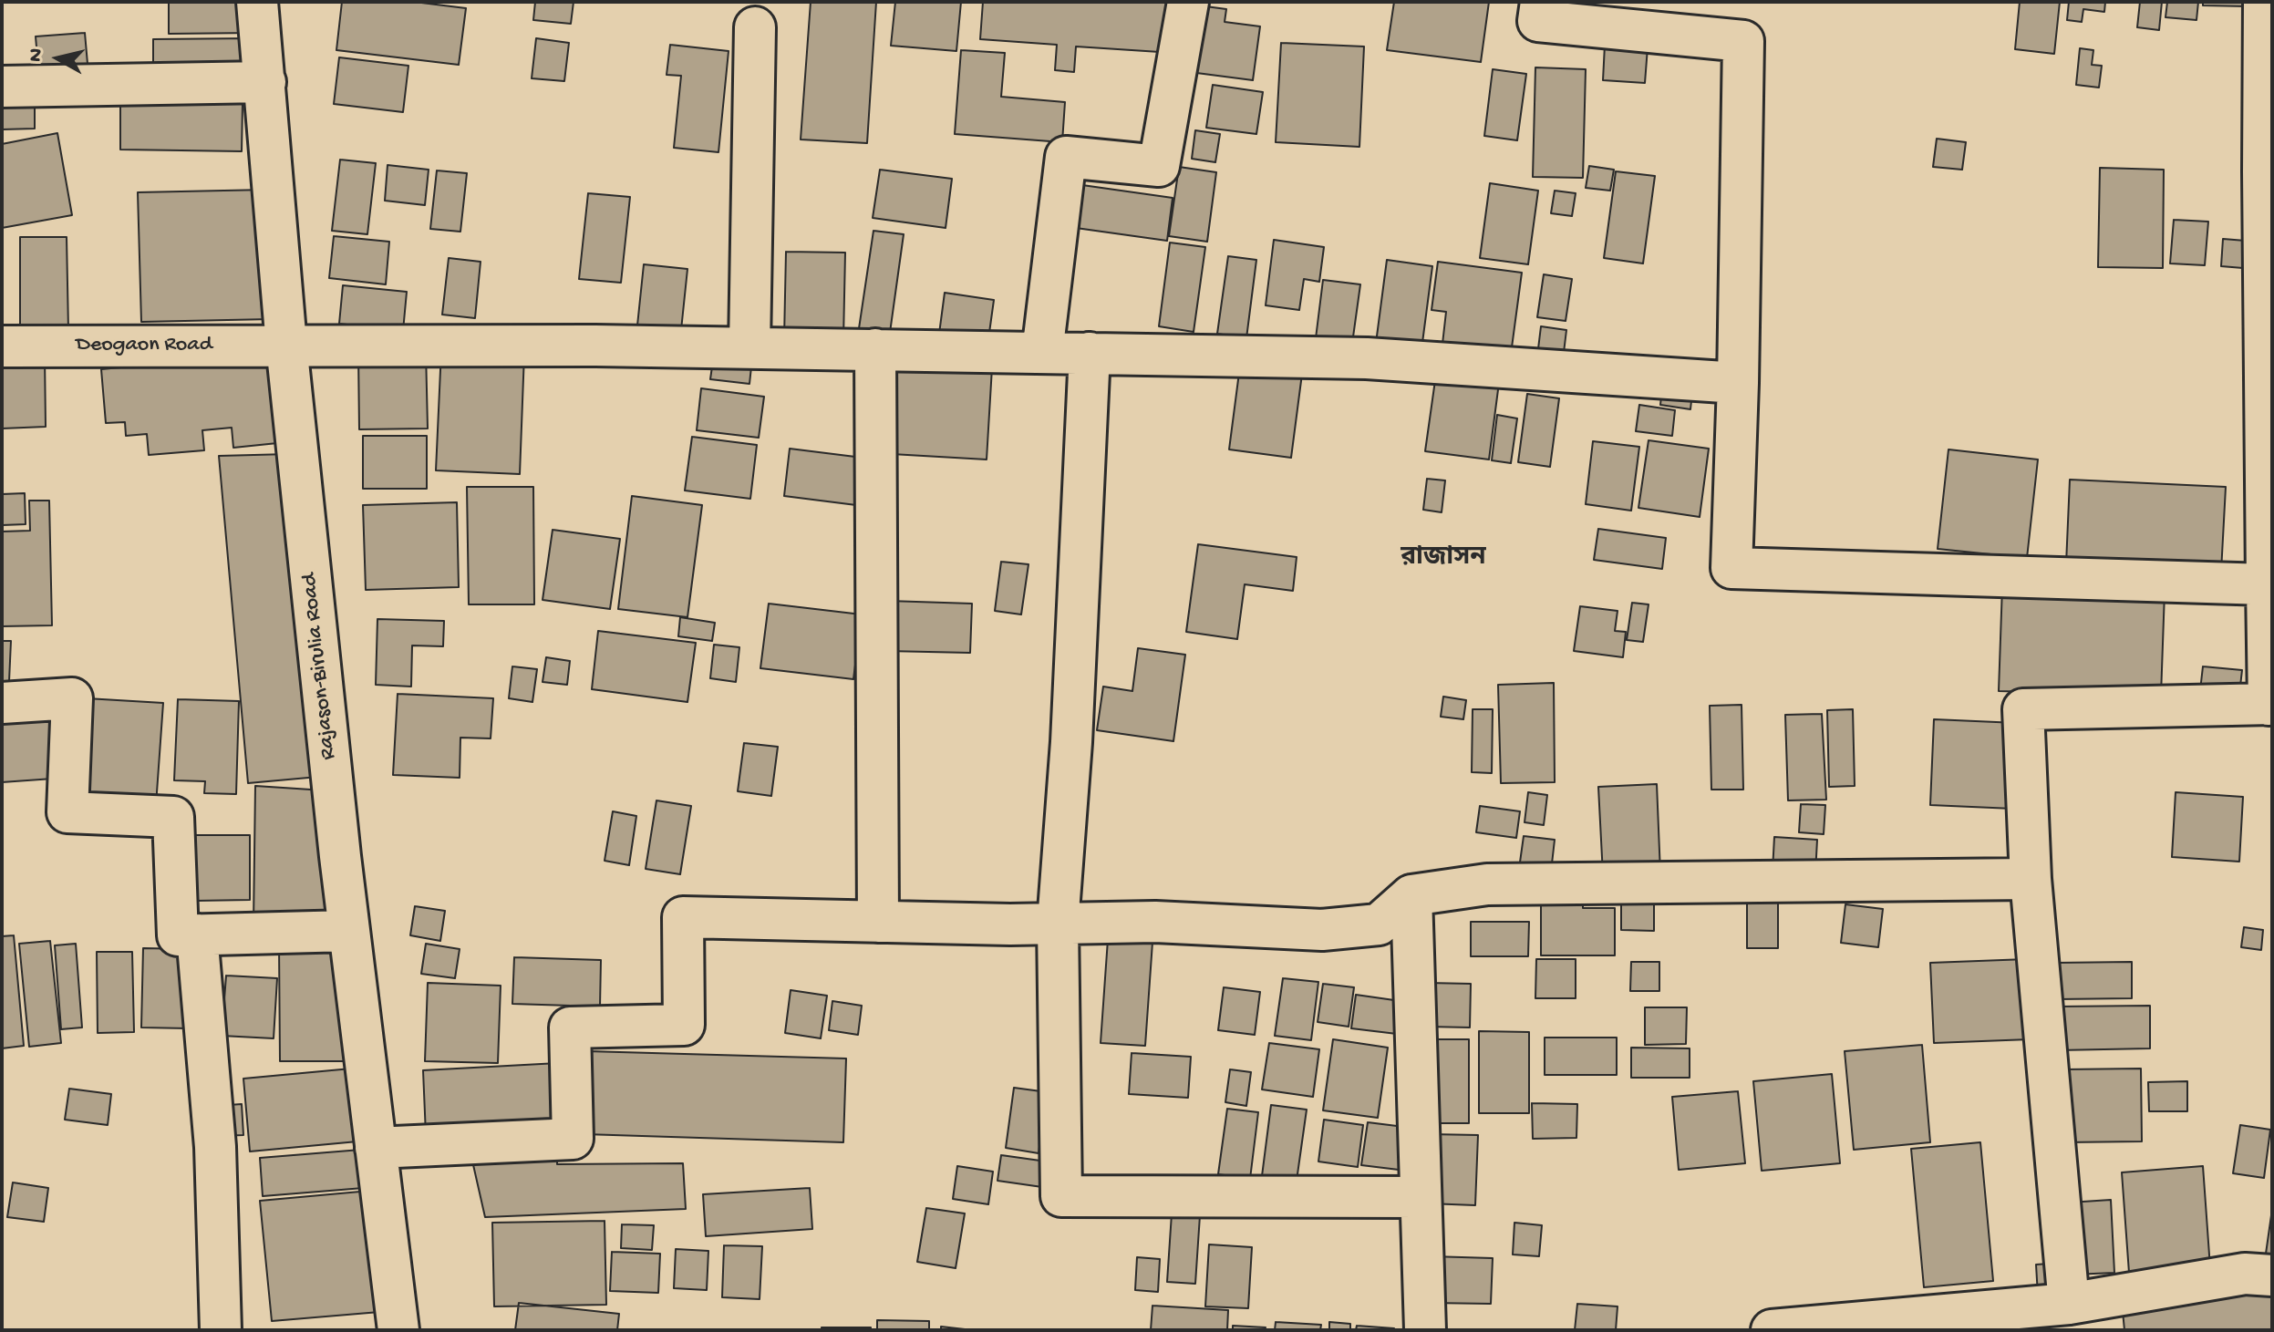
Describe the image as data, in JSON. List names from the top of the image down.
{
  "streets": {
    "street": ["Deogaon Road", "Rajason-Birulia Road"]
  },
  "crossings": [
    ["Deogaon Road", "Rajason-Birulia Road"]
  ],
  "districts": ["রাজাসন"],
  "north": "left"
}
